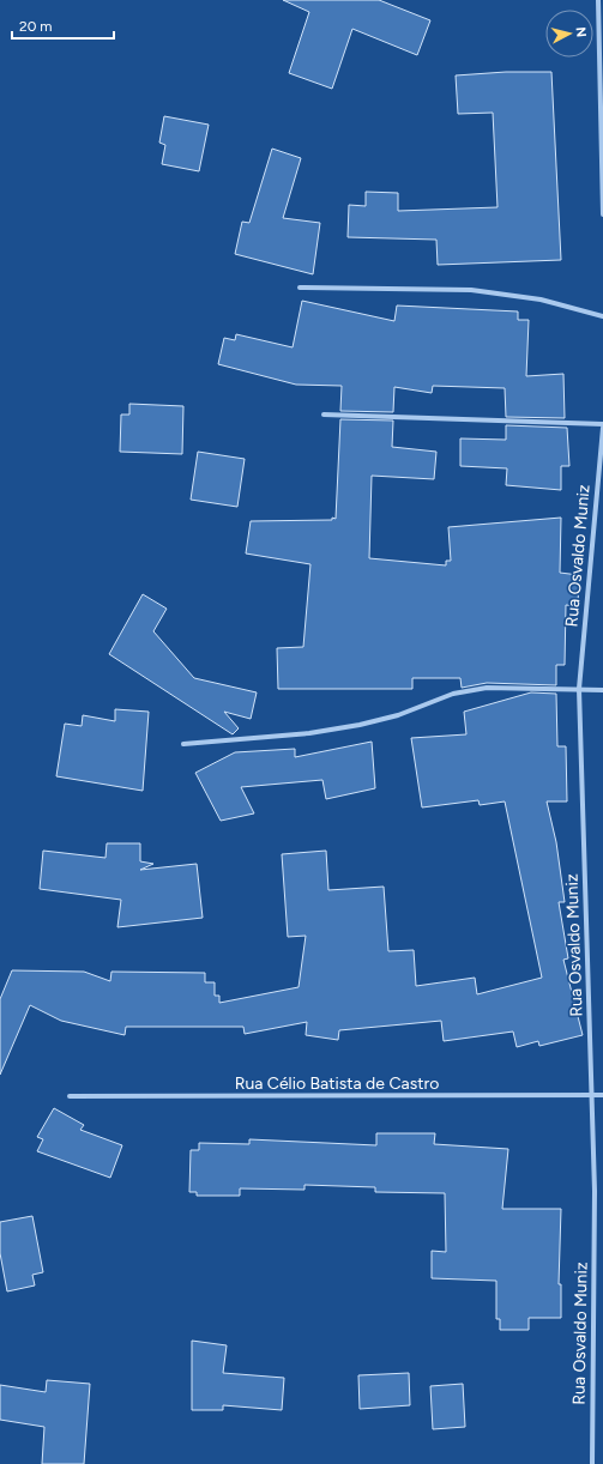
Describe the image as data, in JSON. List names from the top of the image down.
{
  "streets": {
    "street": ["Rua Osvaldo Muniz", "Rua Célio Batista de Castro"]
  },
  "crossings": [
    ["Rua Osvaldo Muniz", "Rua Célio Batista de Castro"]
  ],
  "scale_bar": "20 m",
  "north": "right"
}
